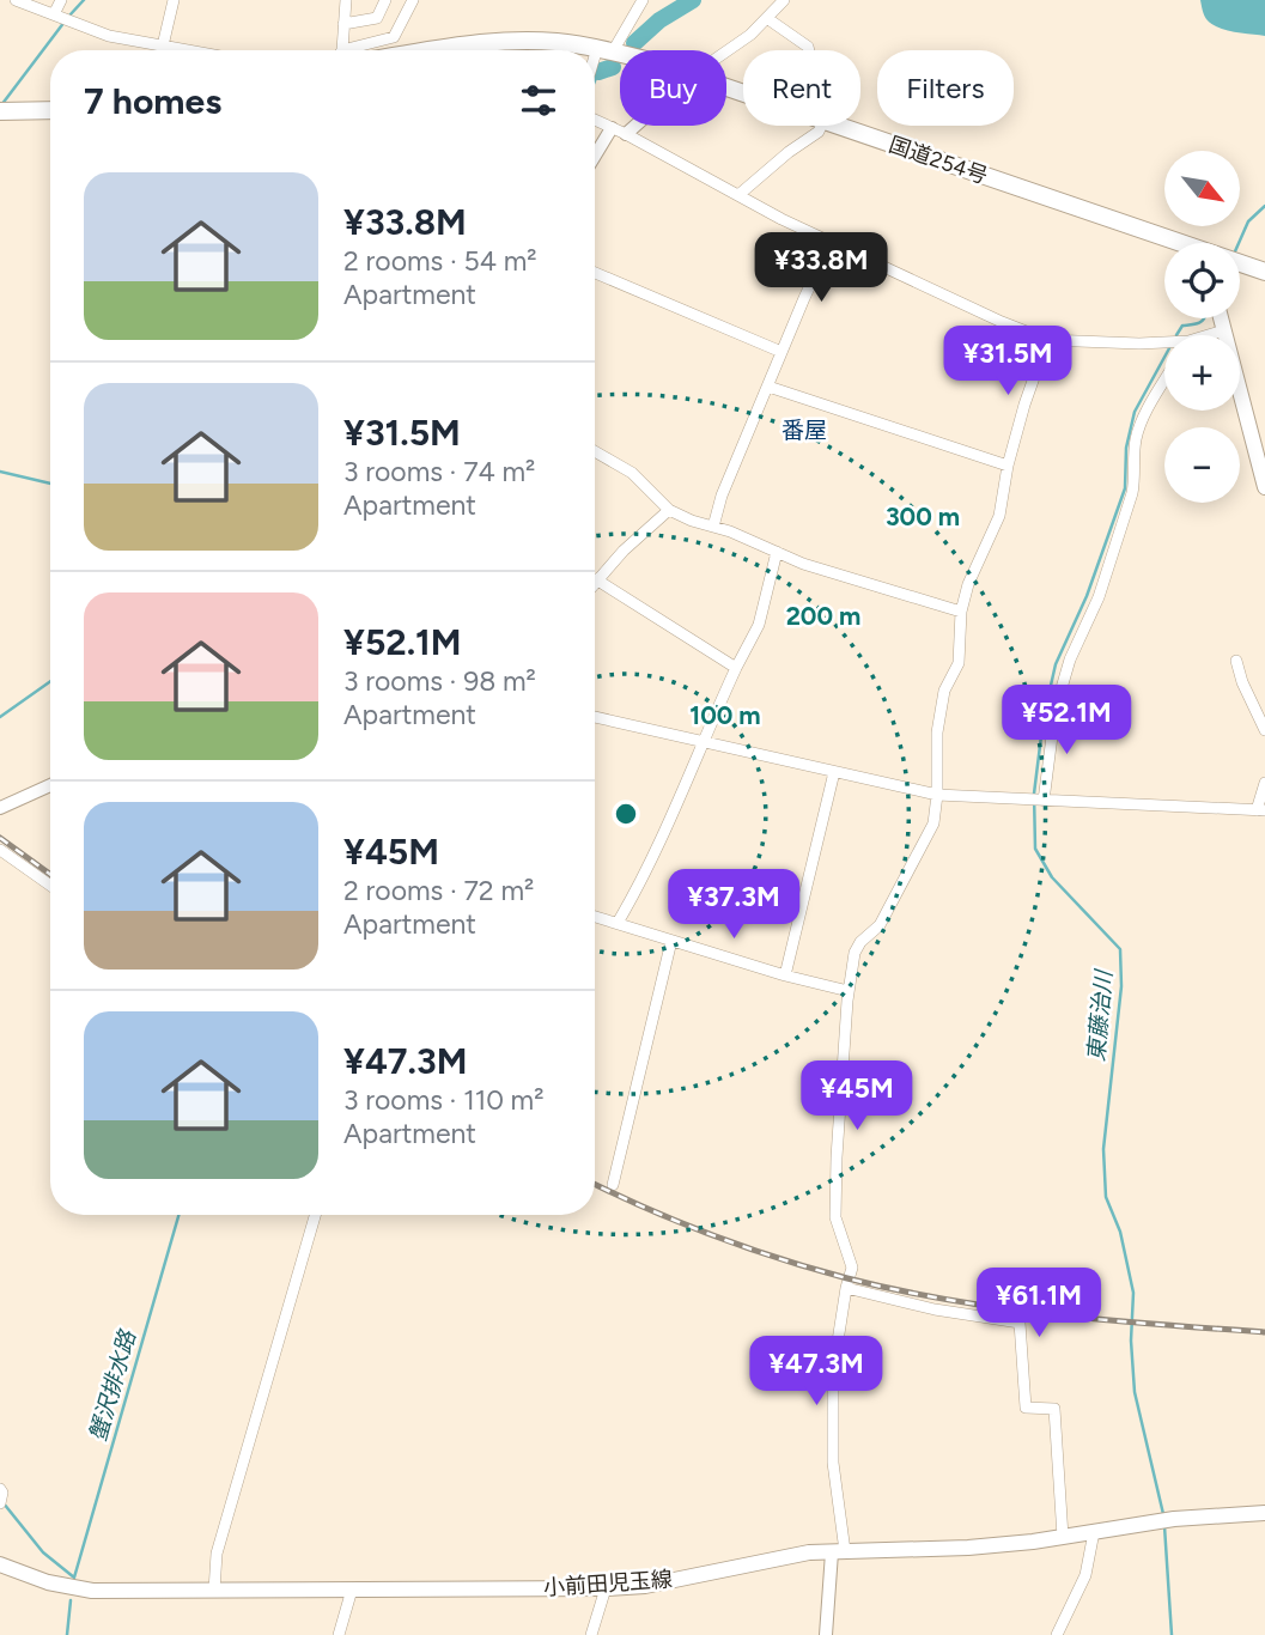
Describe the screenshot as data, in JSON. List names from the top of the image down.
{
  "streets": {
    "highway": ["国道254号"],
    "main road": ["小前田児玉線"]
  },
  "districts": ["番屋"],
  "water": ["東藤治川", "蟹沢排水路"],
  "north": "bottom right",
  "page": {
    "chip": ["Buy", "Rent", "Filters"],
    "heading": "7 homes",
    "map_buttons": ["+", "−"],
    "list": [
      {
        "name": "¥33.8M",
        "note": "2 rooms · 54 m² · Apartment"
      },
      {
        "name": "¥31.5M",
        "note": "3 rooms · 74 m² · Apartment"
      },
      {
        "name": "¥52.1M",
        "note": "3 rooms · 98 m² · Apartment"
      },
      {
        "name": "¥45M",
        "note": "2 rooms · 72 m² · Apartment"
      },
      {
        "name": "¥47.3M",
        "note": "3 rooms · 110 m² · Apartment"
      }
    ],
    "price": [
      "¥33.8M",
      "¥31.5M",
      "¥52.1M",
      "¥37.3M",
      "¥45M",
      "¥61.1M",
      "¥47.3M"
    ]
  },
  "rings": ["300 m", "200 m", "100 m"]
}
